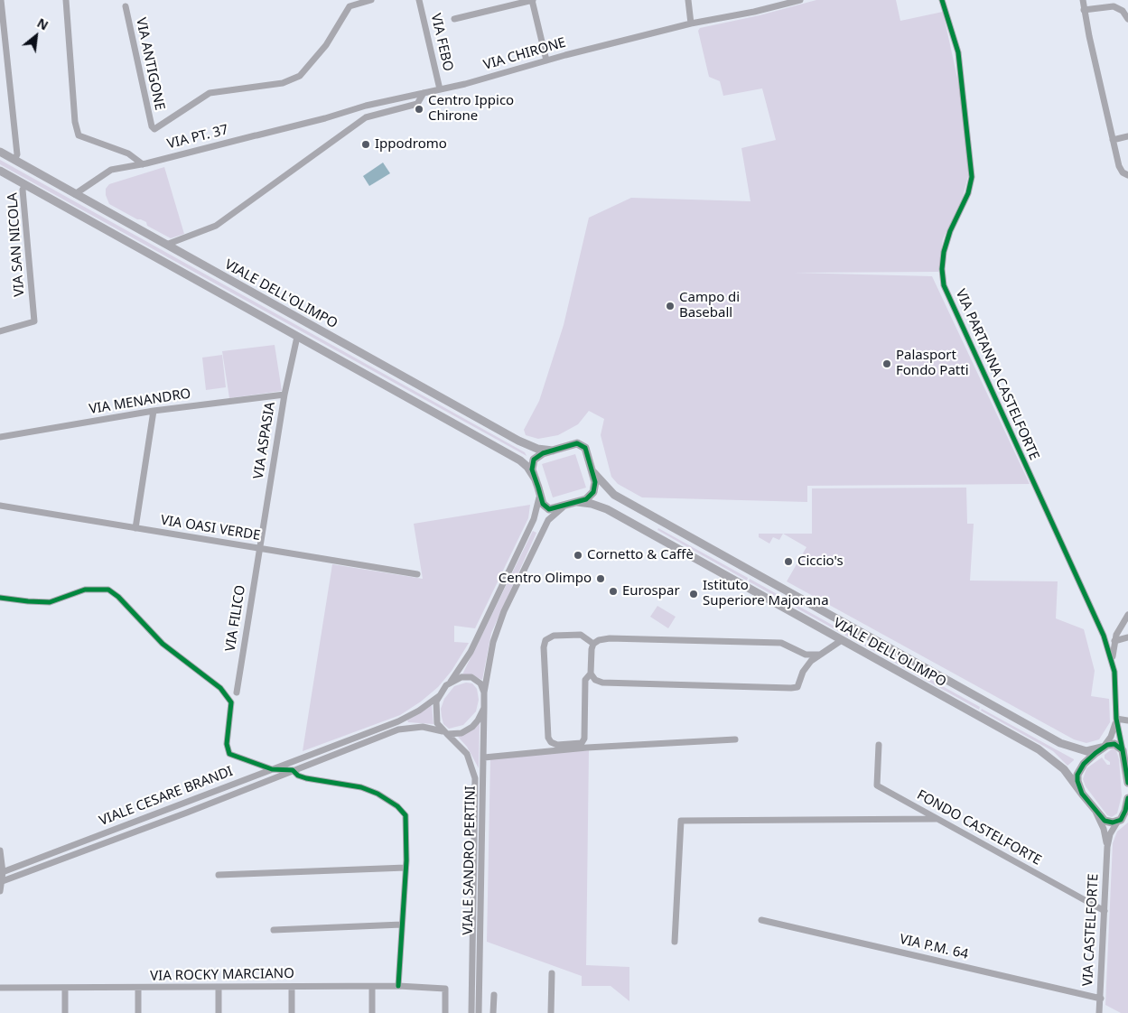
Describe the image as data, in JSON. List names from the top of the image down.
{
  "streets": {
    "street": [
      "VIA FEBO",
      "VIA CHIRONE",
      "VIA ANTIGONE",
      "VIA PT. 37",
      "VIA SAN NICOLA",
      "VIALE DELL'OLIMPO",
      "VIA PARTANNA CASTELFORTE",
      "VIA MENANDRO",
      "VIA ASPASIA",
      "VIA OASI VERDE",
      "VIA FILICO",
      "VIALE CESARE BRANDI",
      "FONDO CASTELFORTE",
      "VIALE SANDRO PERTINI",
      "VIA CASTELFORTE",
      "VIA P.M. 64",
      "VIA ROCKY MARCIANO"
    ]
  },
  "crossings": [
    ["VIA FEBO", "VIA CHIRONE"],
    ["VIA CHIRONE", "VIA PT. 37"],
    ["VIALE DELL'OLIMPO", "VIA PARTANNA CASTELFORTE"],
    ["VIALE DELL'OLIMPO", "VIA CASTELFORTE"],
    ["VIA MENANDRO", "VIA ASPASIA"],
    ["VIA ASPASIA", "VIA OASI VERDE"],
    ["VIA ASPASIA", "VIA FILICO"],
    ["VIA OASI VERDE", "VIA FILICO"],
    ["VIALE CESARE BRANDI", "VIALE SANDRO PERTINI"],
    ["FONDO CASTELFORTE", "VIA CASTELFORTE"],
    ["VIA CASTELFORTE", "VIA P.M. 64"]
  ],
  "places": [
    "Centro Ippico Chirone",
    "Ippodromo",
    "Campo di Baseball",
    "Palasport Fondo Patti",
    "Cornetto & Caffè",
    "Ciccio's",
    "Centro Olimpo",
    "Eurospar",
    "Istituto Superiore Majorana"
  ],
  "north": "top right"
}
